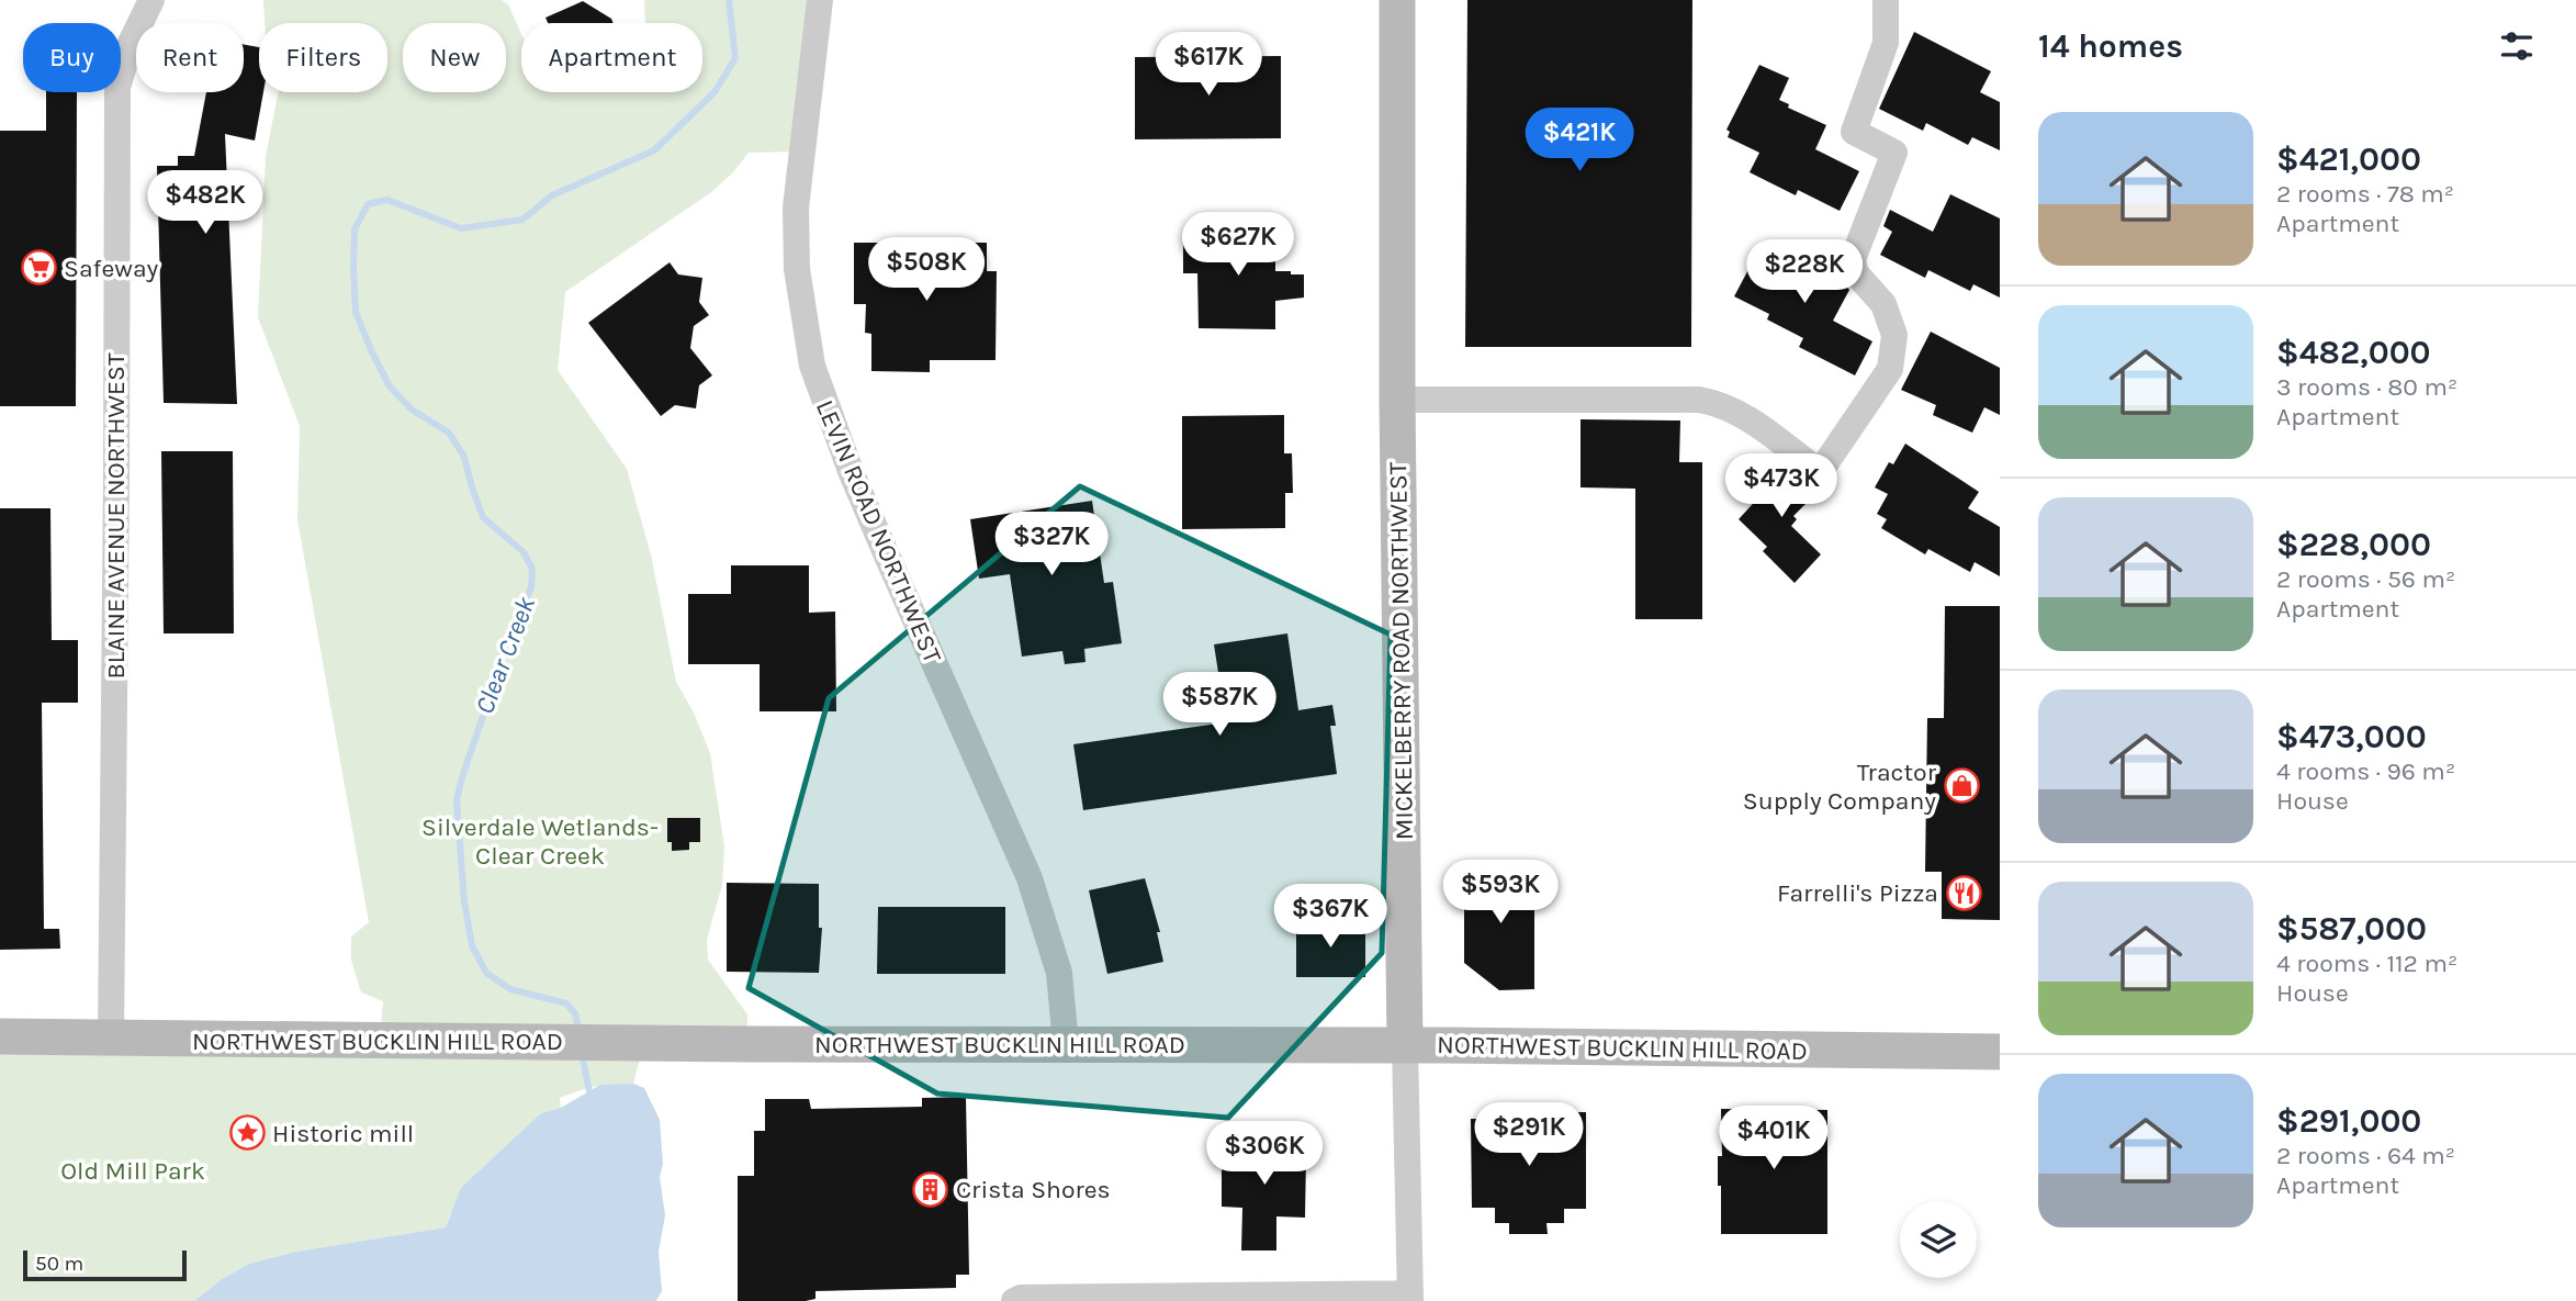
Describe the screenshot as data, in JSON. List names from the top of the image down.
{
  "streets": {
    "main road": ["MICKELBERRY ROAD NORTHWEST", "NORTHWEST BUCKLIN HILL ROAD"],
    "street": ["BLAINE AVENUE NORTHWEST", "LEVIN ROAD NORTHWEST"]
  },
  "crossings": [
    ["BLAINE AVENUE NORTHWEST", "NORTHWEST BUCKLIN HILL ROAD"],
    ["LEVIN ROAD NORTHWEST", "NORTHWEST BUCKLIN HILL ROAD"],
    ["MICKELBERRY ROAD NORTHWEST", "NORTHWEST BUCKLIN HILL ROAD"]
  ],
  "water": ["Clear Creek"],
  "parks": ["Silverdale Wetlands- Clear Creek", "Old Mill Park"],
  "places": {
    "supermarket": ["Safeway"],
    "shop": ["Tractor Supply Company"],
    "restaurant": ["Farrelli's Pizza"],
    "place": ["Historic mill"],
    "building": ["Crista Shores"]
  },
  "scale_bar": "50 m",
  "page": {
    "heading": "14 homes",
    "chip": [
      "Buy",
      "Rent",
      "Filters",
      "New",
      "Apartment"
    ],
    "price": [
      "$617K",
      "$421K",
      "$482K",
      "$627K",
      "$508K",
      "$228K",
      "$473K",
      "$327K",
      "$587K",
      "$593K",
      "$367K",
      "$291K",
      "$401K",
      "$306K"
    ],
    "list": [
      {
        "name": "$421,000",
        "note": "2 rooms · 78 m² · Apartment"
      },
      {
        "name": "$482,000",
        "note": "3 rooms · 80 m² · Apartment"
      },
      {
        "name": "$228,000",
        "note": "2 rooms · 56 m² · Apartment"
      },
      {
        "name": "$473,000",
        "note": "4 rooms · 96 m² · House"
      },
      {
        "name": "$587,000",
        "note": "4 rooms · 112 m² · House"
      },
      {
        "name": "$291,000",
        "note": "2 rooms · 64 m² · Apartment"
      }
    ],
    "scale": "50 m"
  }
}
